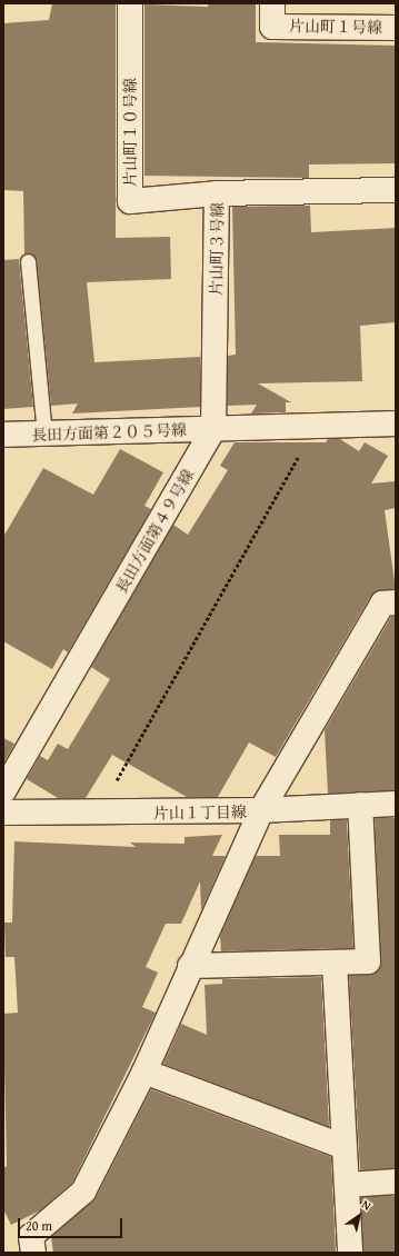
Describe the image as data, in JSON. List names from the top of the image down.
{
  "streets": {
    "street": [
      "片山町１号線",
      "片山町１０号線",
      "片山町３号線",
      "長田方面第２０５号線",
      "長田方面第４９号線",
      "片山１丁目線"
    ]
  },
  "crossings": [
    ["片山町１０号線", "片山町３号線"],
    ["片山町３号線", "長田方面第２０５号線"],
    ["片山町３号線", "長田方面第４９号線"],
    ["長田方面第２０５号線", "長田方面第４９号線"]
  ],
  "scale_bar": "20 m",
  "north": "top right"
}
